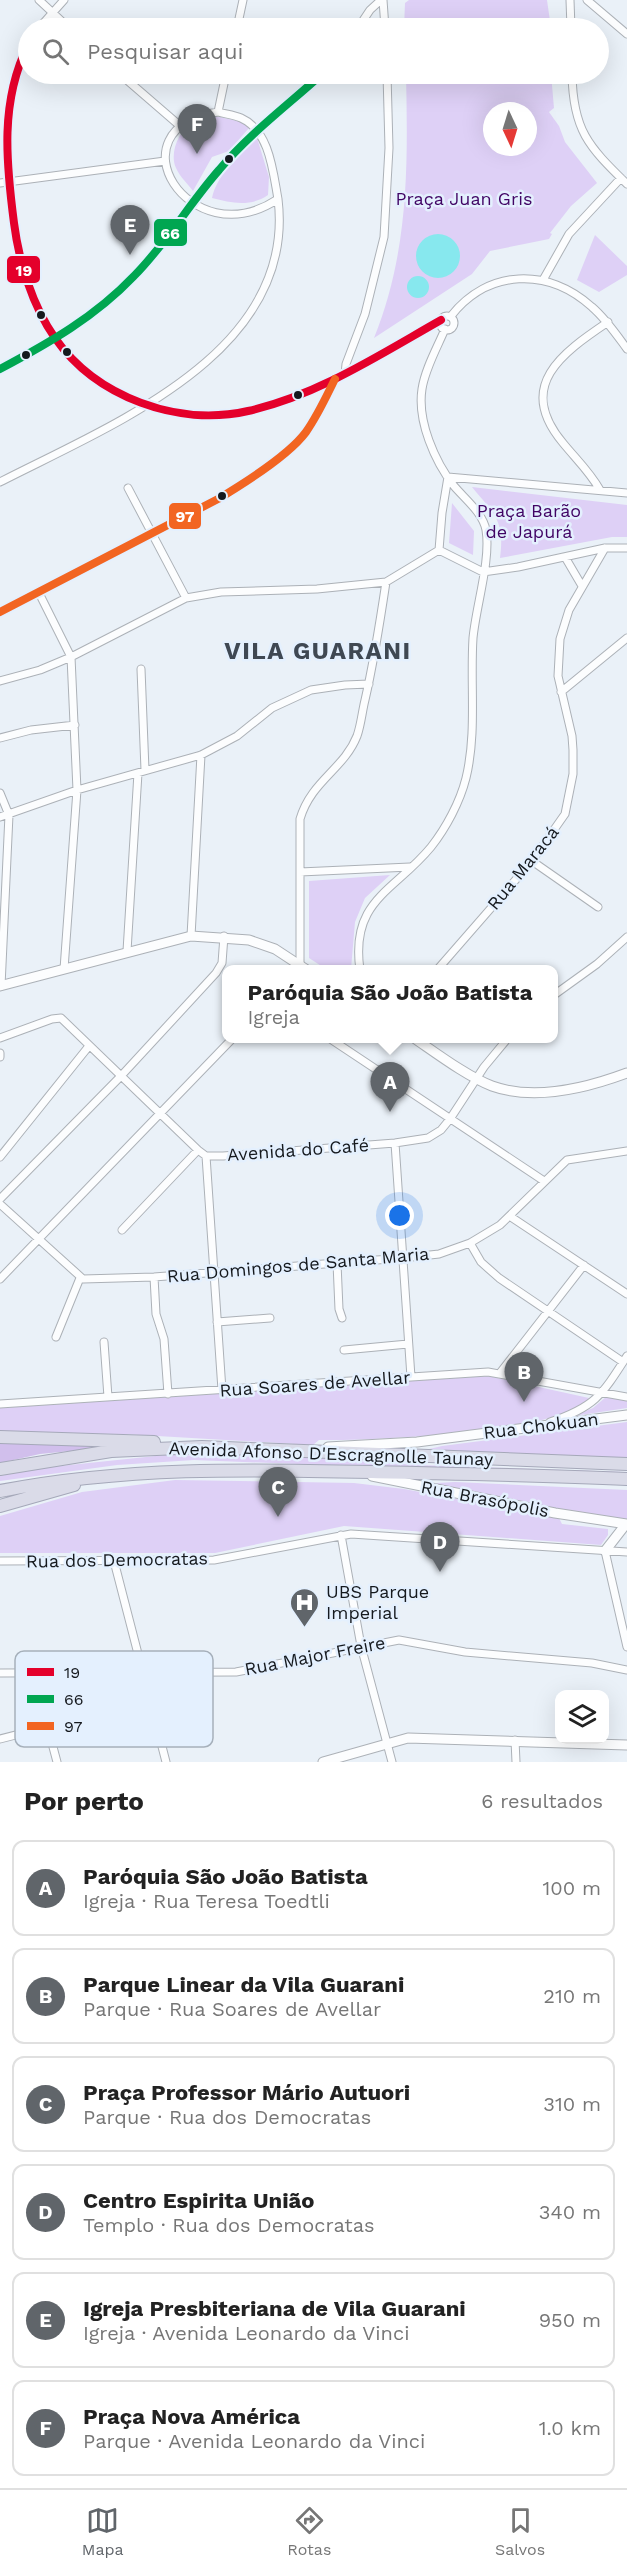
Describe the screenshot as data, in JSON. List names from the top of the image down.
{
  "streets": {
    "highway": ["Avenida Afonso D'Escragnolle Taunay"],
    "street": [
      "Rua Maracá",
      "Avenida do Café",
      "Rua Domingos de Santa Maria",
      "Rua Soares de Avellar",
      "Rua Chokuan",
      "Rua Brasópolis",
      "Rua dos Democratas",
      "Rua Major Freire"
    ]
  },
  "crossings": [
    ["Rua Chokuan", "Avenida Afonso D'Escragnolle Taunay"],
    ["Avenida Afonso D'Escragnolle Taunay", "Rua Brasópolis"]
  ],
  "districts": ["VILA GUARANI"],
  "parks": ["Praça Juan Gris", "Praça Barão de Japurá"],
  "places": {
    "hospital": ["UBS Parque Imperial"]
  },
  "lines": ["transit line 19", "transit line 66", "transit line 97"],
  "legend": ["19", "66", "97"],
  "north": "bottom",
  "page": {
    "search": "Pesquisar aqui",
    "pins": [
      "F",
      "E",
      "A",
      "B",
      "C",
      "D"
    ],
    "popup": ["Paróquia São João Batista", "Igreja"],
    "heading": ["Por perto", "6 resultados"],
    "list": [
      {
        "mark": "A",
        "name": "Paróquia São João Batista",
        "note": "Igreja · Rua Teresa Toedtli",
        "value": "100 m"
      },
      {
        "mark": "B",
        "name": "Parque Linear da Vila Guarani",
        "note": "Parque · Rua Soares de Avellar",
        "value": "210 m"
      },
      {
        "mark": "C",
        "name": "Praça Professor Mário Autuori",
        "note": "Parque · Rua dos Democratas",
        "value": "310 m"
      },
      {
        "mark": "D",
        "name": "Centro Espirita União",
        "note": "Templo · Rua dos Democratas",
        "value": "340 m"
      },
      {
        "mark": "E",
        "name": "Igreja Presbiteriana de Vila Guarani",
        "note": "Igreja · Avenida Leonardo da Vinci",
        "value": "950 m"
      },
      {
        "mark": "F",
        "name": "Praça Nova América",
        "note": "Parque · Avenida Leonardo da Vinci",
        "value": "1.0 km"
      }
    ],
    "nav": ["Mapa", "Rotas", "Salvos"]
  }
}
